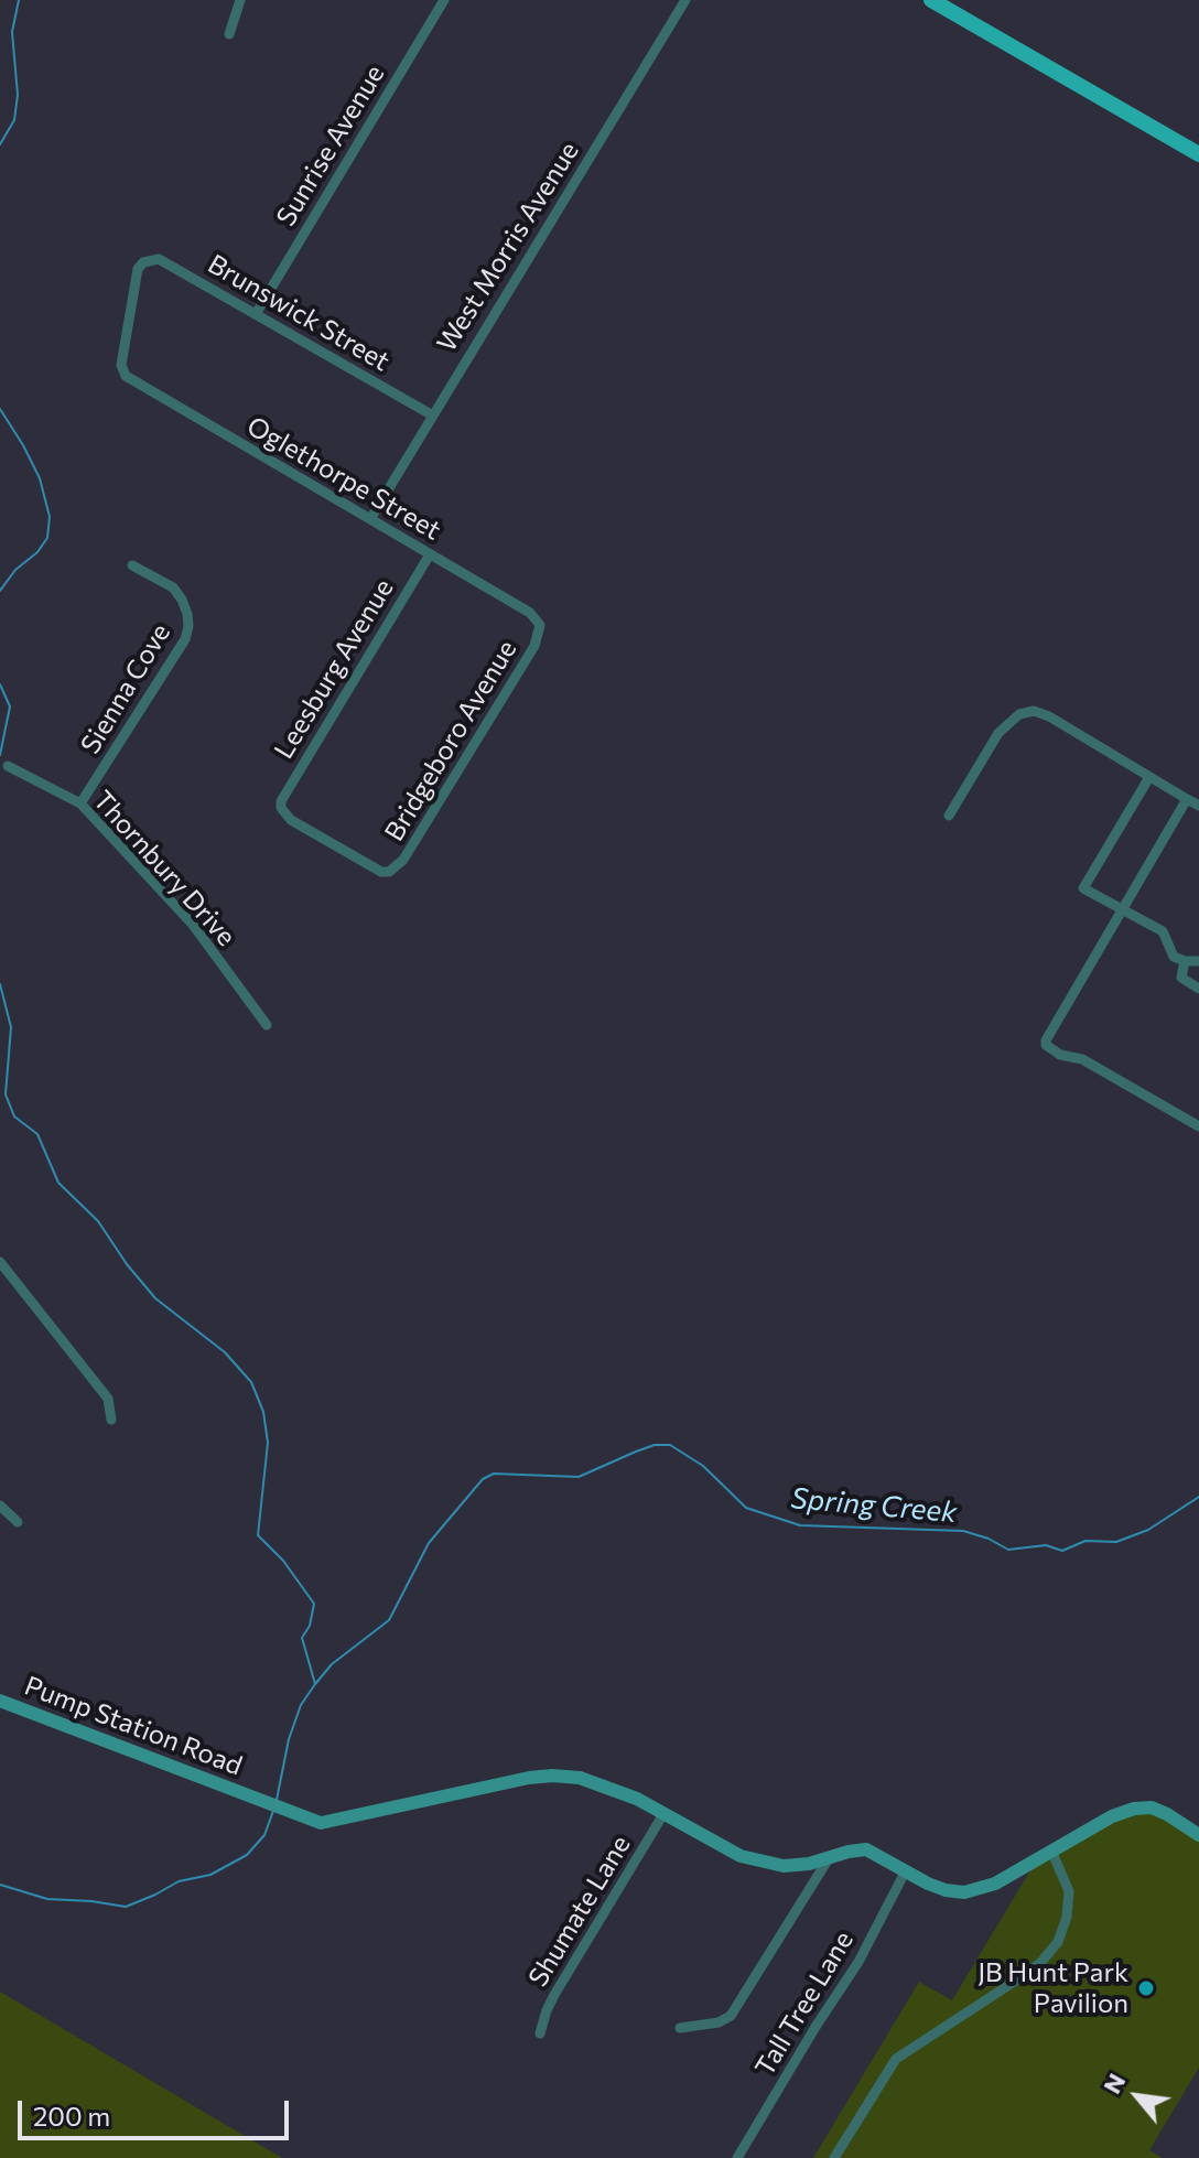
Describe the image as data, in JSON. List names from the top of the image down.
{
  "streets": {
    "street": [
      "Sunrise Avenue",
      "West Morris Avenue",
      "Brunswick Street",
      "Oglethorpe Street",
      "Leesburg Avenue",
      "Sienna Cove",
      "Bridgeboro Avenue",
      "Thornbury Drive",
      "Pump Station Road",
      "Shumate Lane",
      "Tall Tree Lane"
    ]
  },
  "crossings": [
    ["Sunrise Avenue", "Brunswick Street"],
    ["West Morris Avenue", "Brunswick Street"],
    ["West Morris Avenue", "Oglethorpe Street"],
    ["Brunswick Street", "Oglethorpe Street"],
    ["Oglethorpe Street", "Leesburg Avenue"],
    ["Oglethorpe Street", "Bridgeboro Avenue"],
    ["Leesburg Avenue", "Bridgeboro Avenue"],
    ["Sienna Cove", "Thornbury Drive"],
    ["Pump Station Road", "Shumate Lane"],
    ["Pump Station Road", "Tall Tree Lane"]
  ],
  "water": ["Spring Creek"],
  "places": ["JB Hunt Park Pavilion"],
  "scale_bar": "200 m",
  "north": "top left"
}
